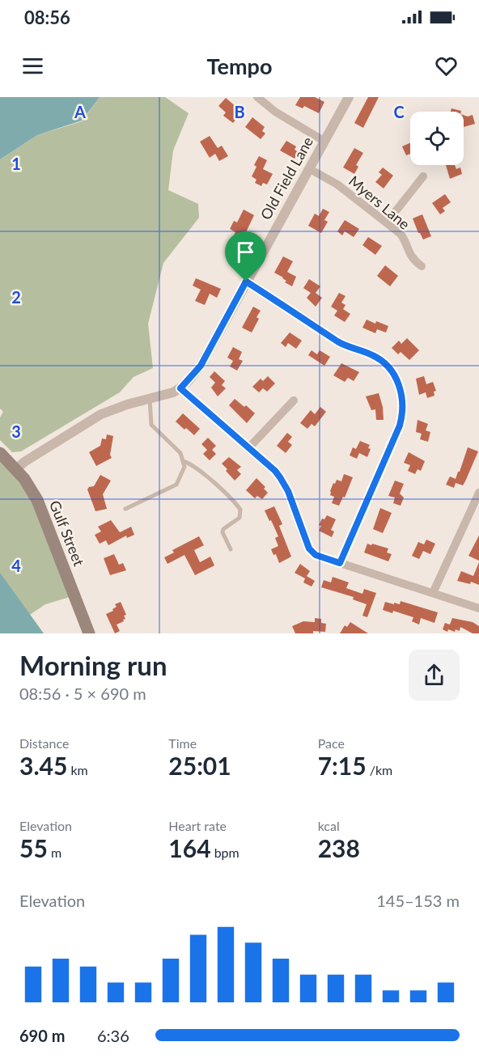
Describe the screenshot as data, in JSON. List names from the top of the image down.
{
  "streets": {
    "main road": ["Gulf Street"],
    "street": ["Old Field Lane", "Myers Lane"]
  },
  "crossings": [
    ["Old Field Lane", "Myers Lane"],
    ["Old Field Lane", "Gulf Street"]
  ],
  "page": {
    "status": "08:56",
    "header": "Tempo",
    "heading": ["Morning run", "08:56 · 5 × 690 m"],
    "stats": [
      ["Distance", "3.45 km"],
      ["Time", "25:01"],
      ["Pace", "7:15 /km"],
      ["Elevation", "55 m"],
      ["Heart rate", "164 bpm"],
      ["kcal", "238"]
    ],
    "chart": ["Elevation", "145–153 m"],
    "list": [
      {
        "name": "690 m",
        "note": "6:36"
      }
    ]
  },
  "grid": {
    "columns": ["A", "B", "C"],
    "rows": [
      "1",
      "2",
      "3",
      "4"
    ]
  }
}
